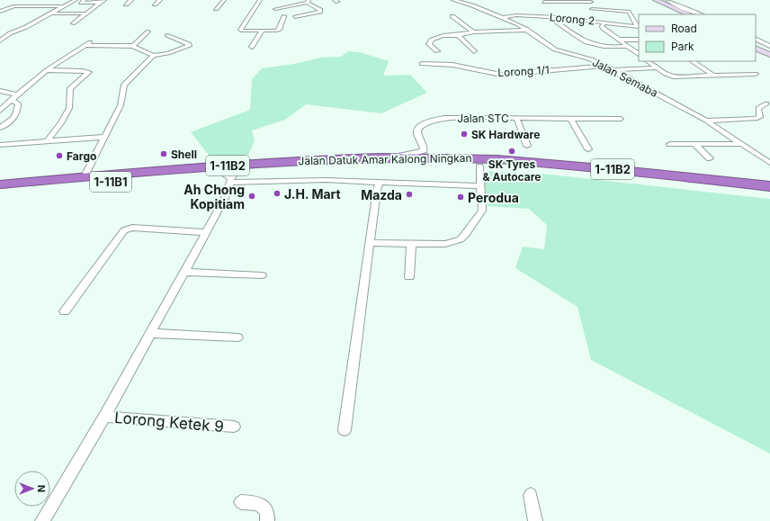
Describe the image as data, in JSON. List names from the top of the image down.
{
  "streets": {
    "highway": ["Jalan Datuk Amar Kalong Ningkan", "1-11B2", "1-11B1"],
    "street": [
      "Lorong 2",
      "Lorong 1/1",
      "Jalan Semaba",
      "Jalan STC",
      "Lorong Ketek 9"
    ]
  },
  "crossings": [
    ["Lorong 2", "Jalan Semaba"],
    ["Lorong 1/1", "Jalan Semaba"]
  ],
  "places": [
    "SK Hardware",
    "SK Tyres & Autocare",
    "Shell",
    "Fargo",
    "J.H. Mart",
    "Mazda",
    "Ah Chong Kopitiam",
    "Perodua"
  ],
  "legend": ["Road", "Park"],
  "north": "right"
}
